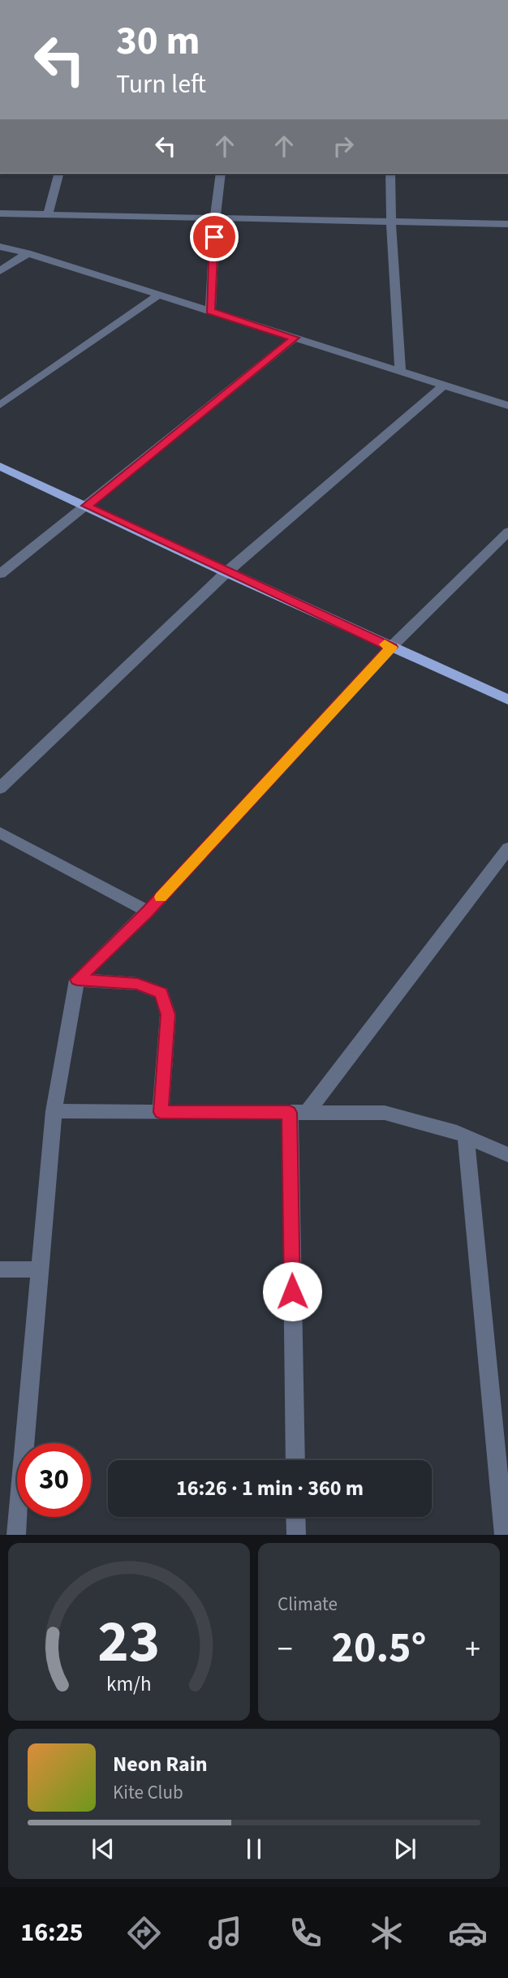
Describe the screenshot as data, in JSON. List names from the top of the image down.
{
  "page": {
    "turn": ["30 m", "Turn left"],
    "limit": "30",
    "trip": "16:26 · 1 min · 360 m",
    "tile": "Climate",
    "heat": ["−", "20.5°", "+"],
    "song": ["Neon Rain", "Kite Club"],
    "tabs": "16:25",
    "gauge": ["23", "km/h"]
  }
}
